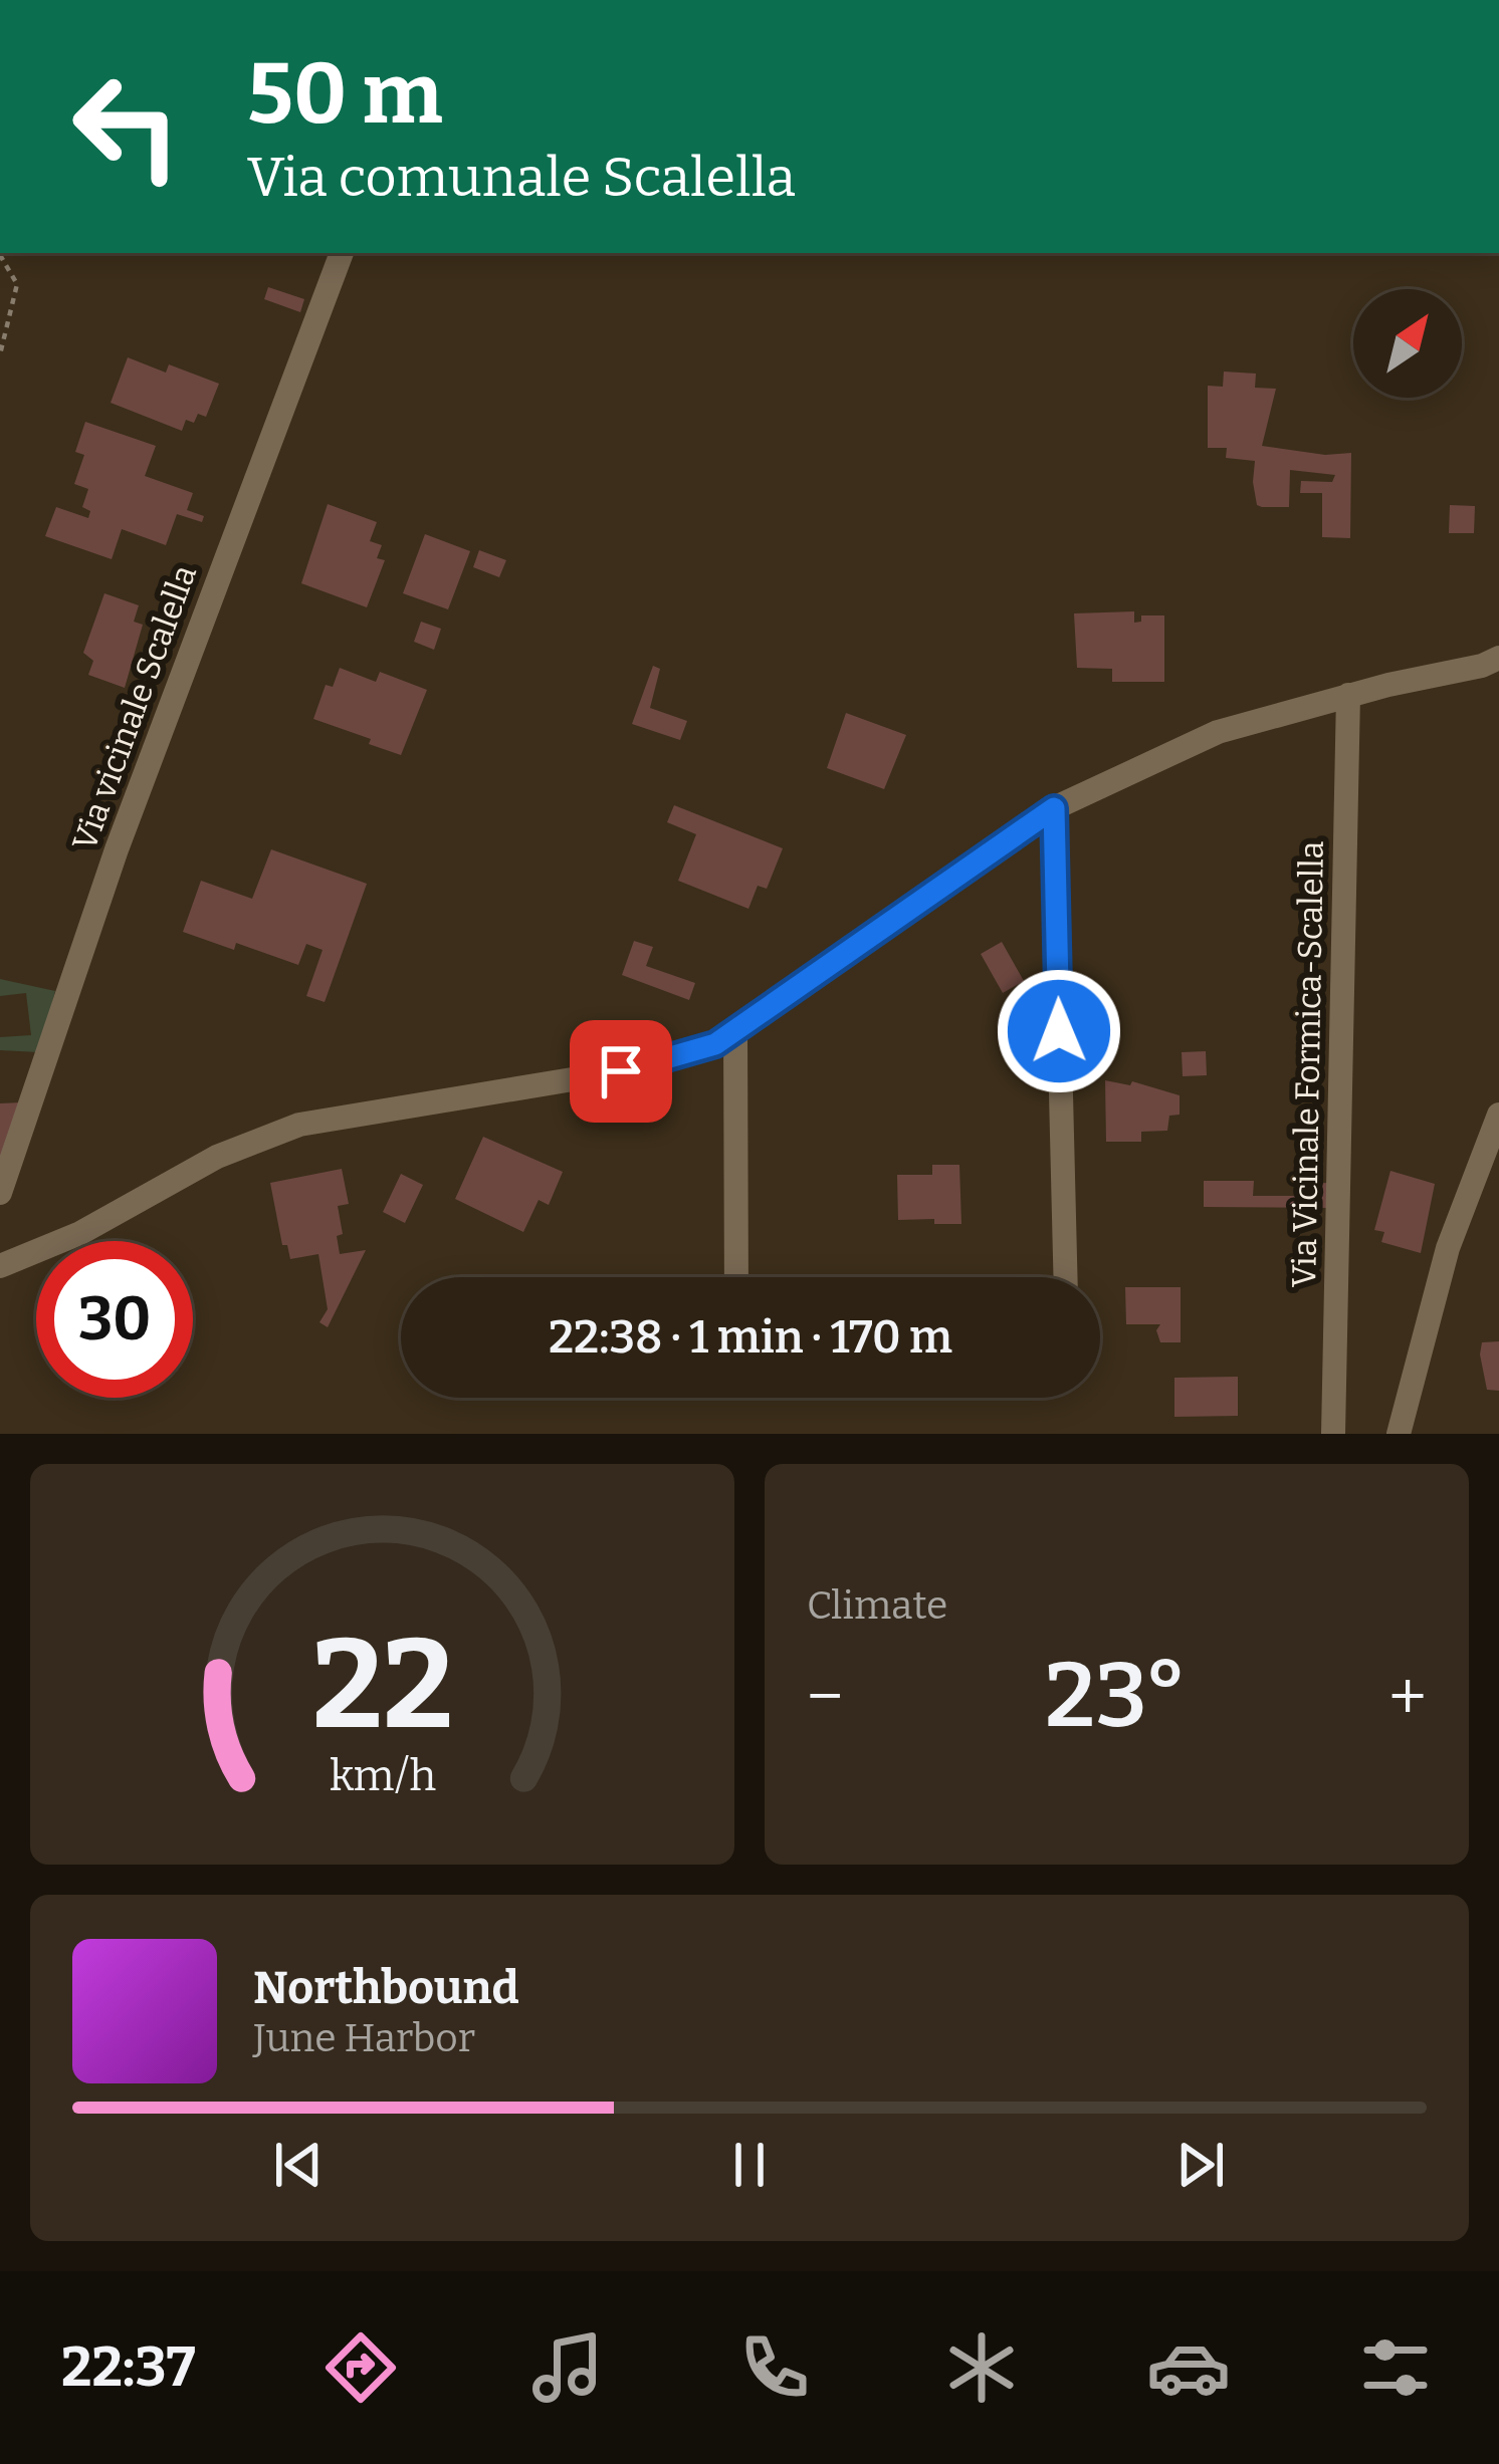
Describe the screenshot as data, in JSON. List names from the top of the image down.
{
  "streets": {
    "street": ["Via vicinale Scalella", "Via Vicinale Formica-Scalella"]
  },
  "north": "top right",
  "page": {
    "turn": ["50 m", "Via comunale Scalella"],
    "limit": "30",
    "trip": "22:38 · 1 min · 170 m",
    "tile": "Climate",
    "heat": ["−", "23°", "+"],
    "song": ["Northbound", "June Harbor"],
    "tabs": "22:37",
    "gauge": ["22", "km/h"]
  }
}
